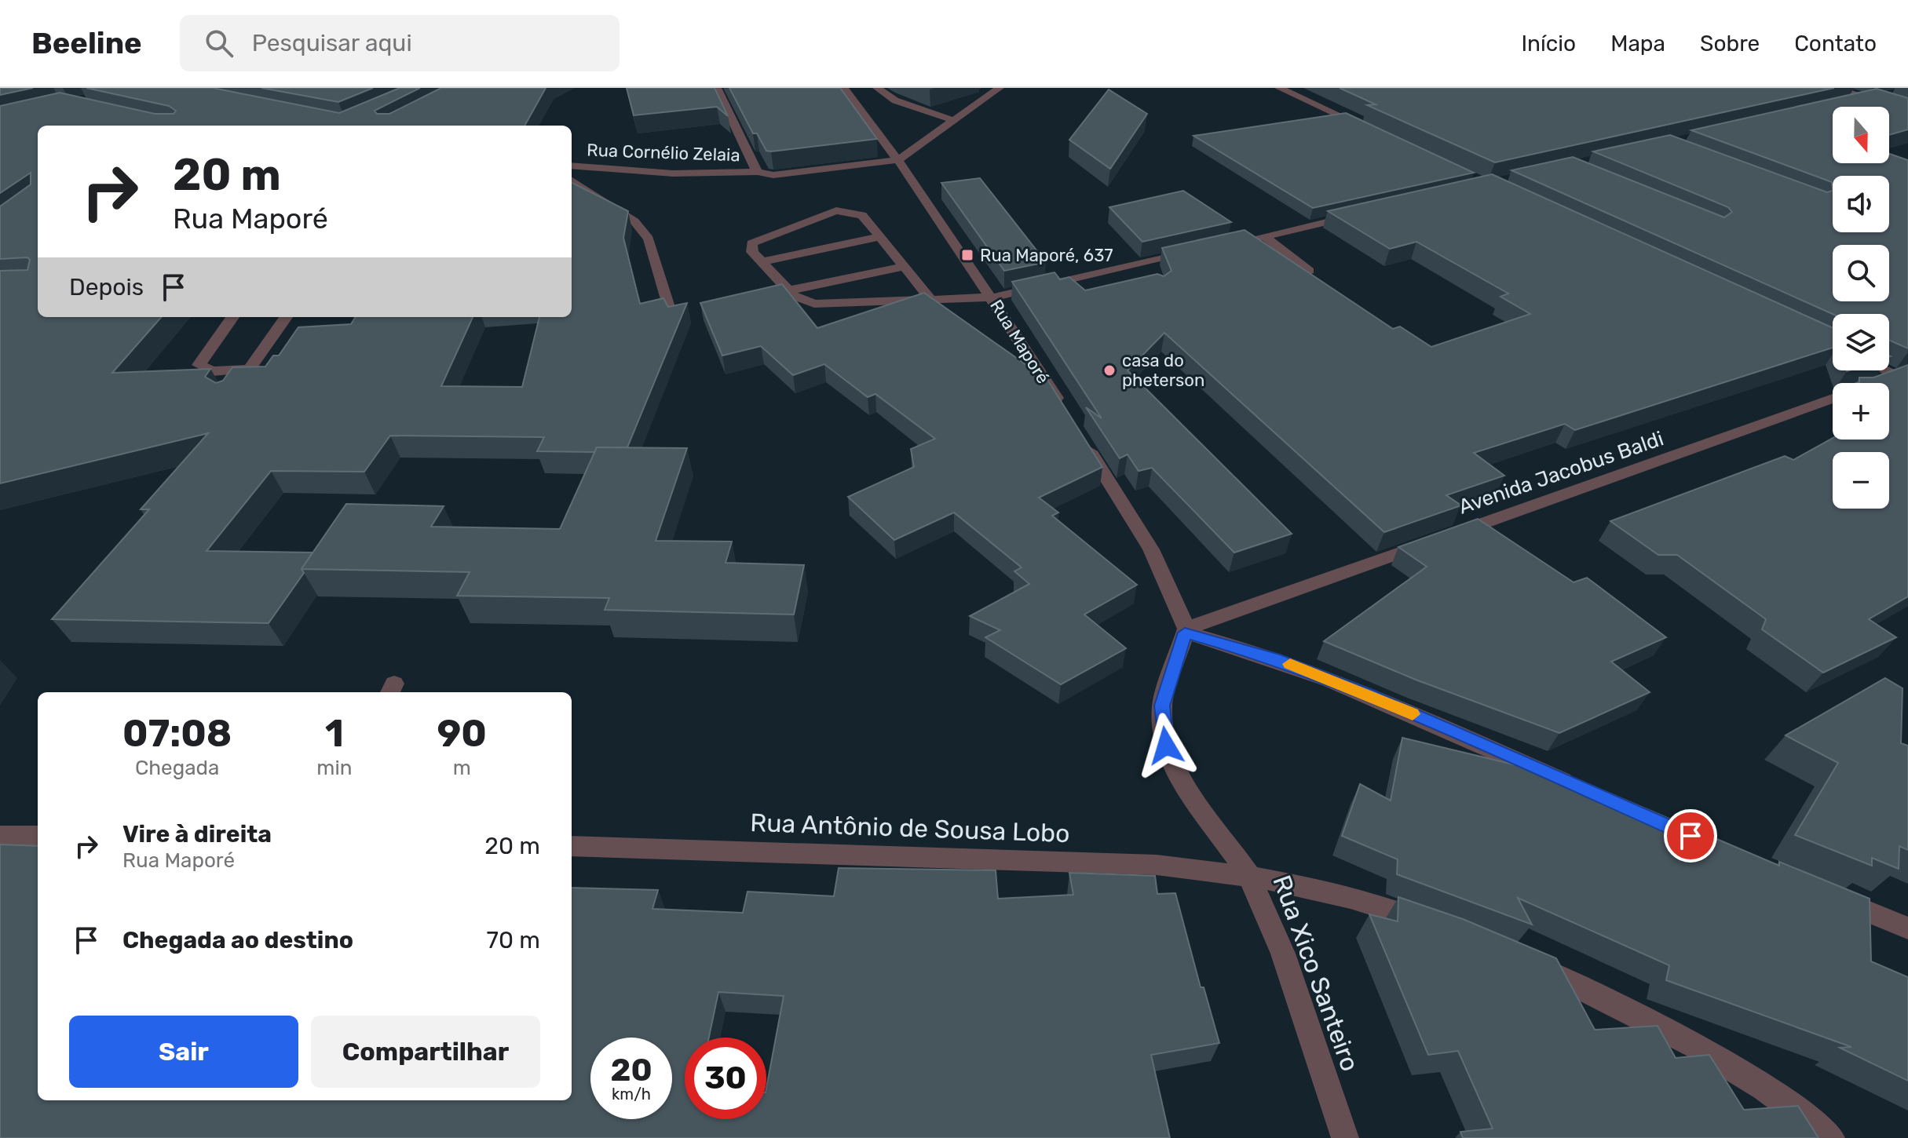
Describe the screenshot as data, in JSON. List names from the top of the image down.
{
  "streets": {
    "street": [
      "Rua Cornélio Zelaia",
      "Rua Maporé",
      "Avenida Jacobus Baldi",
      "Rua Antônio de Sousa Lobo",
      "Rua Xico Santeiro"
    ]
  },
  "crossings": [
    ["Rua Cornélio Zelaia", "Rua Maporé"],
    ["Avenida Jacobus Baldi", "Rua Xico Santeiro"],
    ["Rua Antônio de Sousa Lobo", "Rua Xico Santeiro"]
  ],
  "places": {
    "transit": ["Rua Maporé, 637"],
    "other": ["casa do pheterson"]
  },
  "north": "bottom",
  "page": {
    "header": "Beeline",
    "search": "Pesquisar aqui",
    "nav": [
      "Início",
      "Mapa",
      "Sobre",
      "Contato"
    ],
    "map_buttons": ["+", "−"],
    "turn": ["20 m", "Rua Maporé"],
    "then": "Depois",
    "eta": [
      "07:08",
      "Chegada",
      "1",
      "min",
      "90",
      "m"
    ],
    "list": [
      {
        "name": "Vire à direita",
        "note": "Rua Maporé",
        "value": "20 m"
      },
      {
        "name": "Chegada ao destino",
        "value": "70 m"
      }
    ],
    "buttons": ["Sair", "Compartilhar"],
    "speed": "20 km/h",
    "limit": "30"
  }
}
